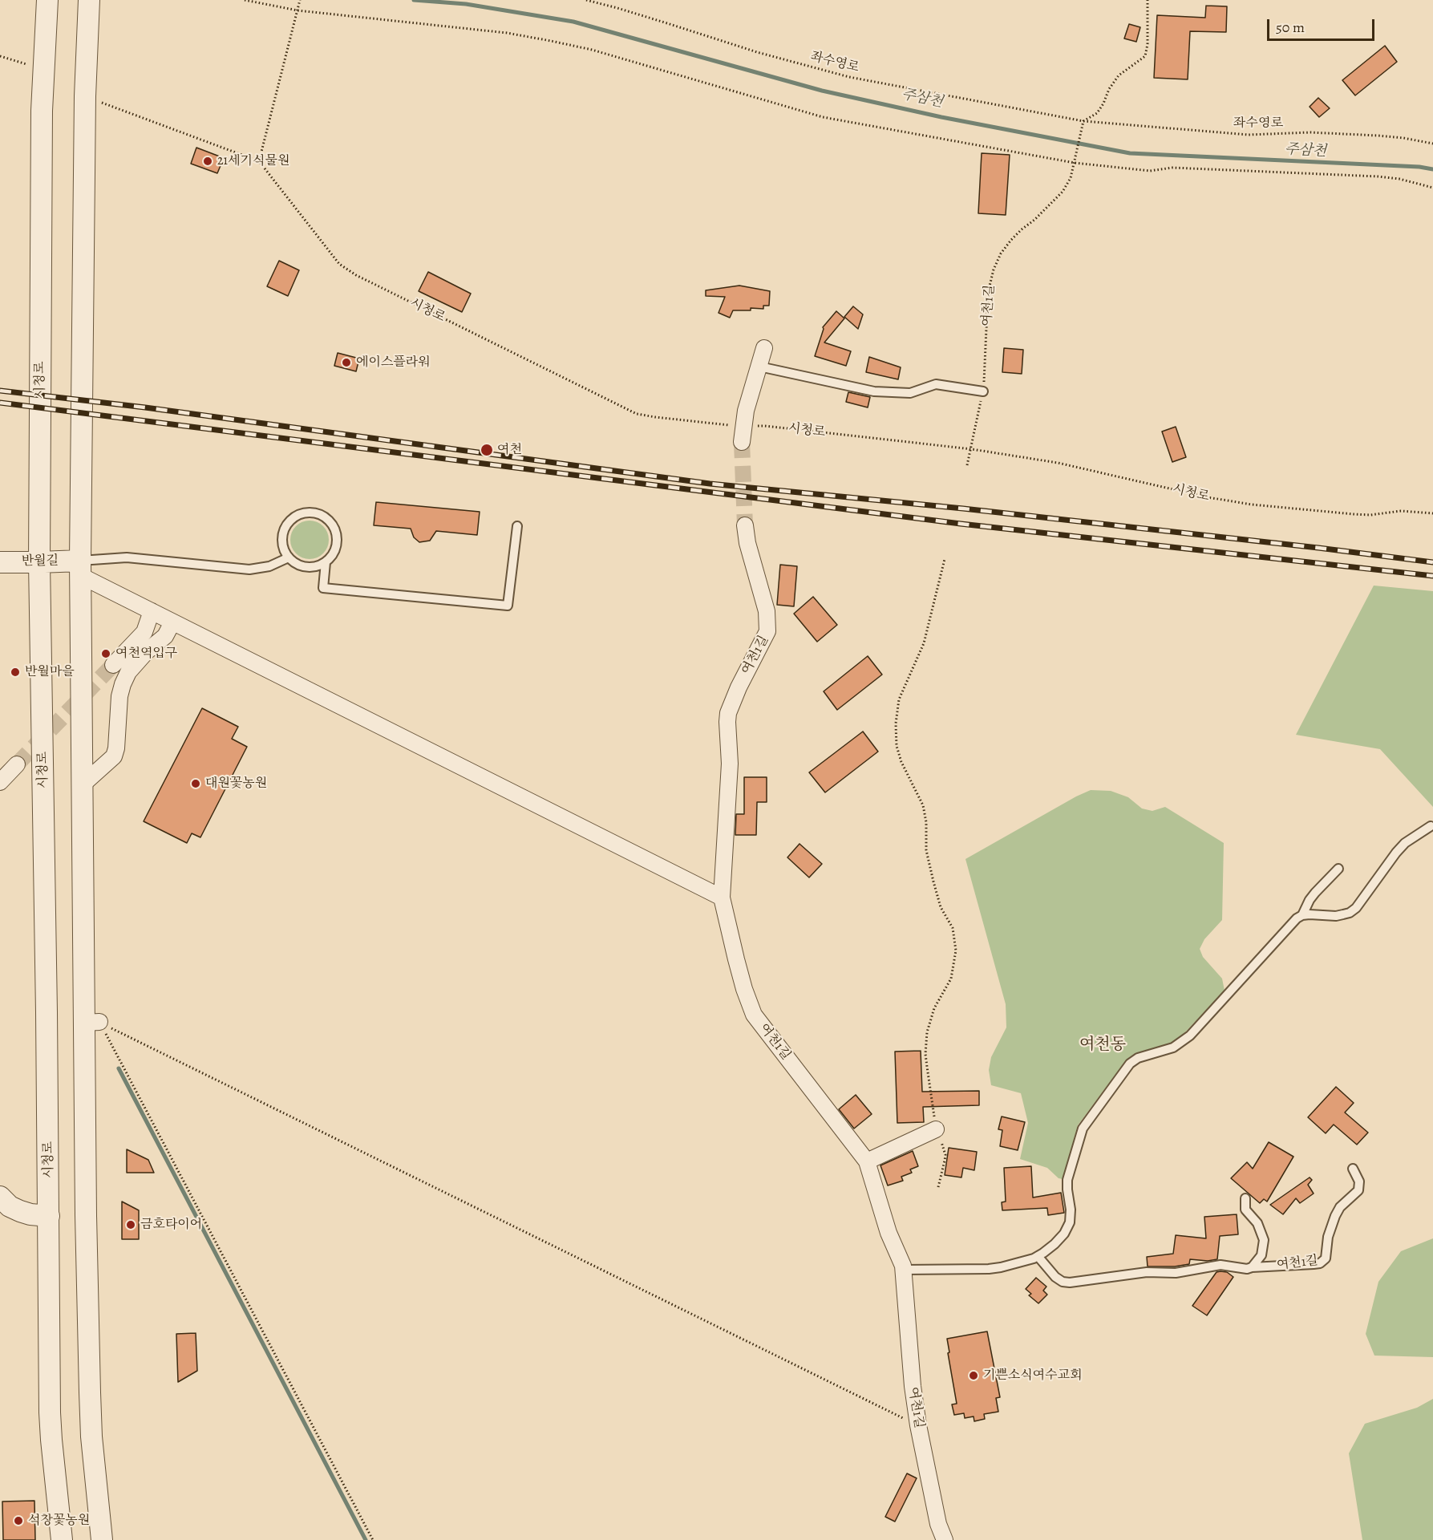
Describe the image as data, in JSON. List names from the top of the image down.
{
  "streets": {
    "street": ["여천1길", "시청로", "반월길"],
    "path": ["좌수영로"]
  },
  "crossings": [
    ["여천1길", "시청로"],
    ["시청로", "반월길"]
  ],
  "districts": ["여천동"],
  "water": ["주삼천"],
  "places": [
    "21세기식물원",
    "에이스플라워",
    "여천",
    "여천역입구",
    "반월마을",
    "대원꽃농원",
    "금호타이어",
    "기쁜소식여수교회",
    "석창꽃농원"
  ],
  "scale_bar": "50 m"
}
